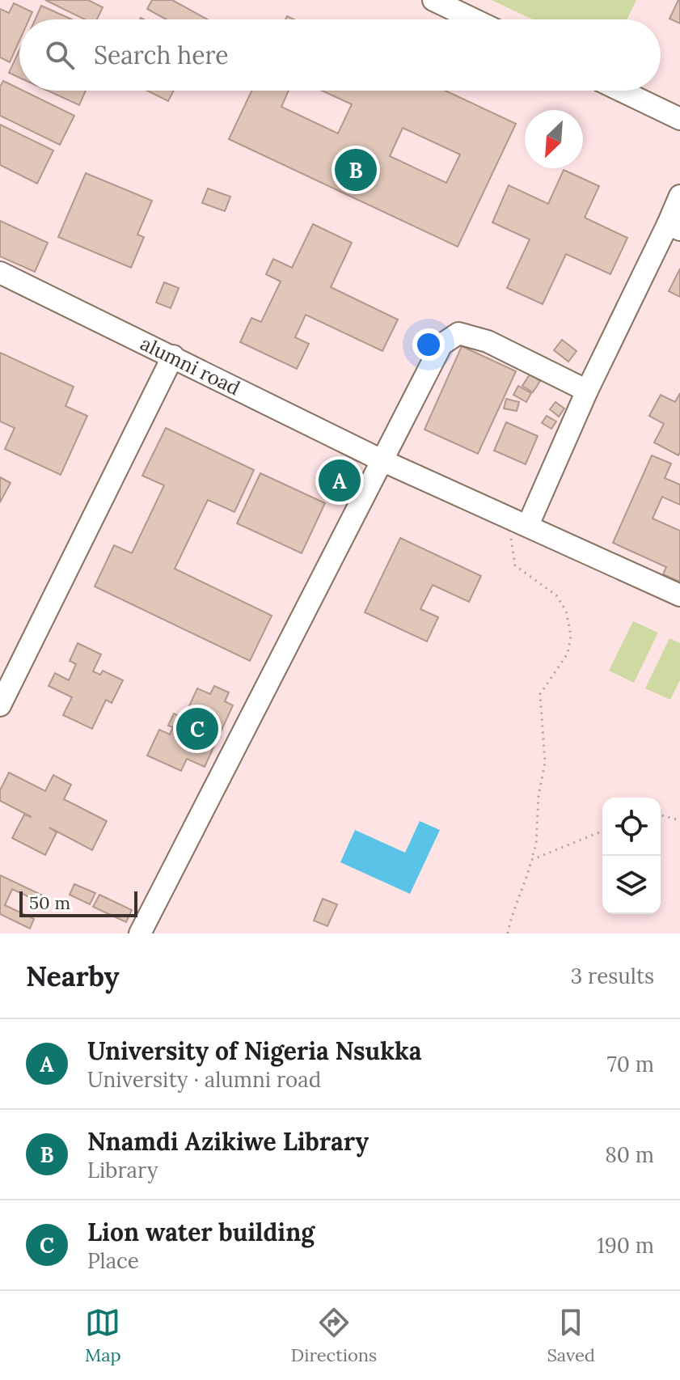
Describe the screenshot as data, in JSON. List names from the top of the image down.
{
  "streets": {
    "street": ["alumni road"]
  },
  "scale_bar": "50 m",
  "north": "bottom left",
  "page": {
    "search": "Search here",
    "pins": ["B", "A", "C"],
    "scale": "50 m",
    "heading": ["Nearby", "3 results"],
    "list": [
      {
        "mark": "A",
        "name": "University of Nigeria Nsukka",
        "note": "University · alumni road",
        "value": "70 m"
      },
      {
        "mark": "B",
        "name": "Nnamdi Azikiwe Library",
        "note": "Library",
        "value": "80 m"
      },
      {
        "mark": "C",
        "name": "Lion water building",
        "note": "Place",
        "value": "190 m"
      }
    ],
    "nav": ["Map", "Directions", "Saved"]
  }
}
